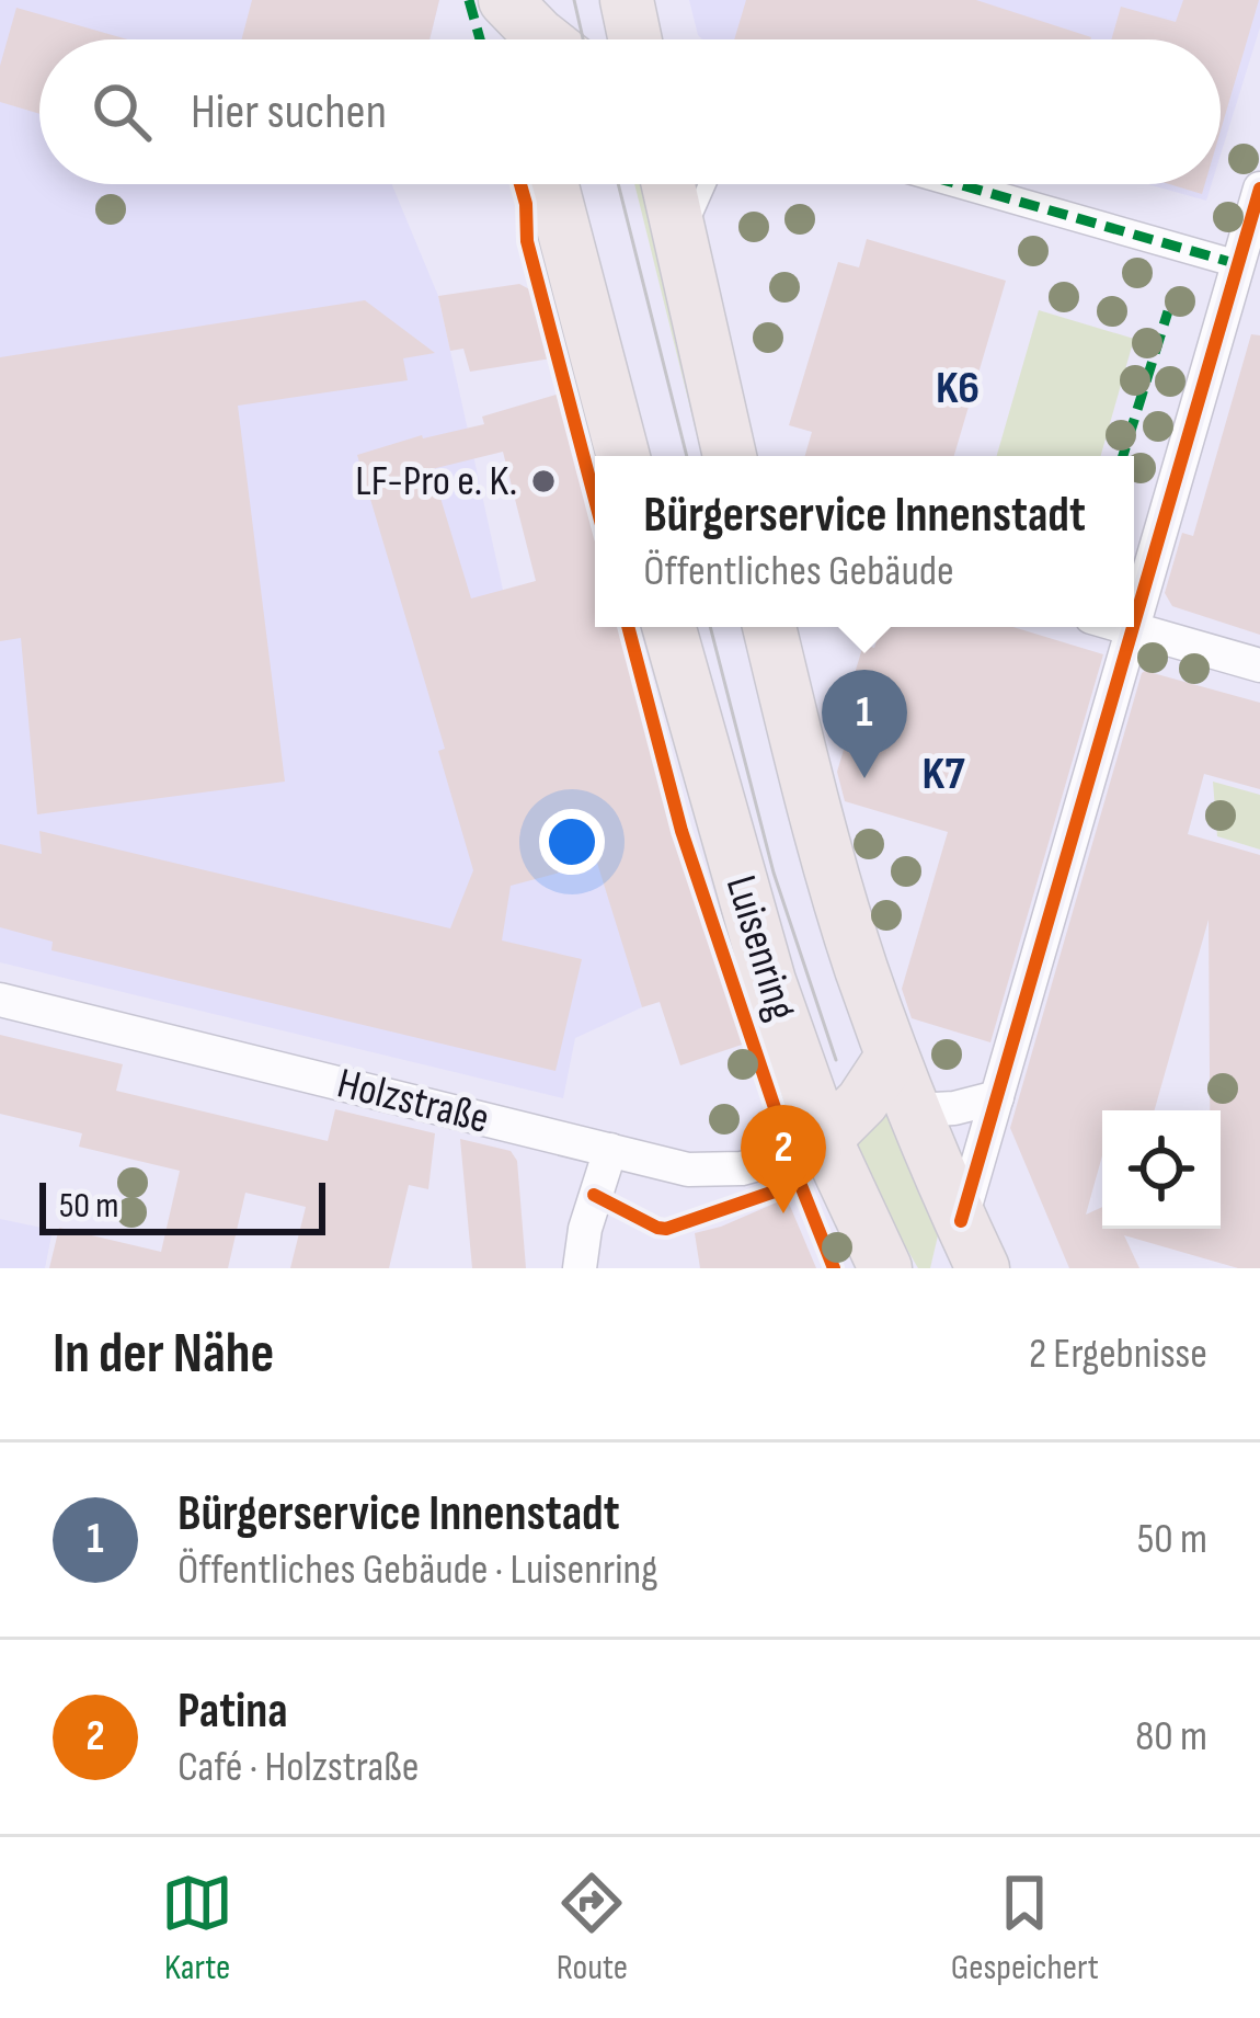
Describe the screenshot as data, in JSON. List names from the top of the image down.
{
  "streets": {
    "main road": ["Luisenring"],
    "street": ["Holzstraße"]
  },
  "crossings": [
    ["Luisenring", "Holzstraße"]
  ],
  "districts": ["K6", "K7"],
  "places": ["LF-Pro e. K."],
  "scale_bar": "50 m",
  "page": {
    "search": "Hier suchen",
    "popup": ["Bürgerservice Innenstadt", "Öffentliches Gebäude"],
    "pins": ["1", "2"],
    "scale": "50 m",
    "heading": ["In der Nähe", "2 Ergebnisse"],
    "list": [
      {
        "mark": "1",
        "name": "Bürgerservice Innenstadt",
        "note": "Öffentliches Gebäude · Luisenring",
        "value": "50 m"
      },
      {
        "mark": "2",
        "name": "Patina",
        "note": "Café · Holzstraße",
        "value": "80 m"
      }
    ],
    "nav": ["Karte", "Route", "Gespeichert"]
  }
}
